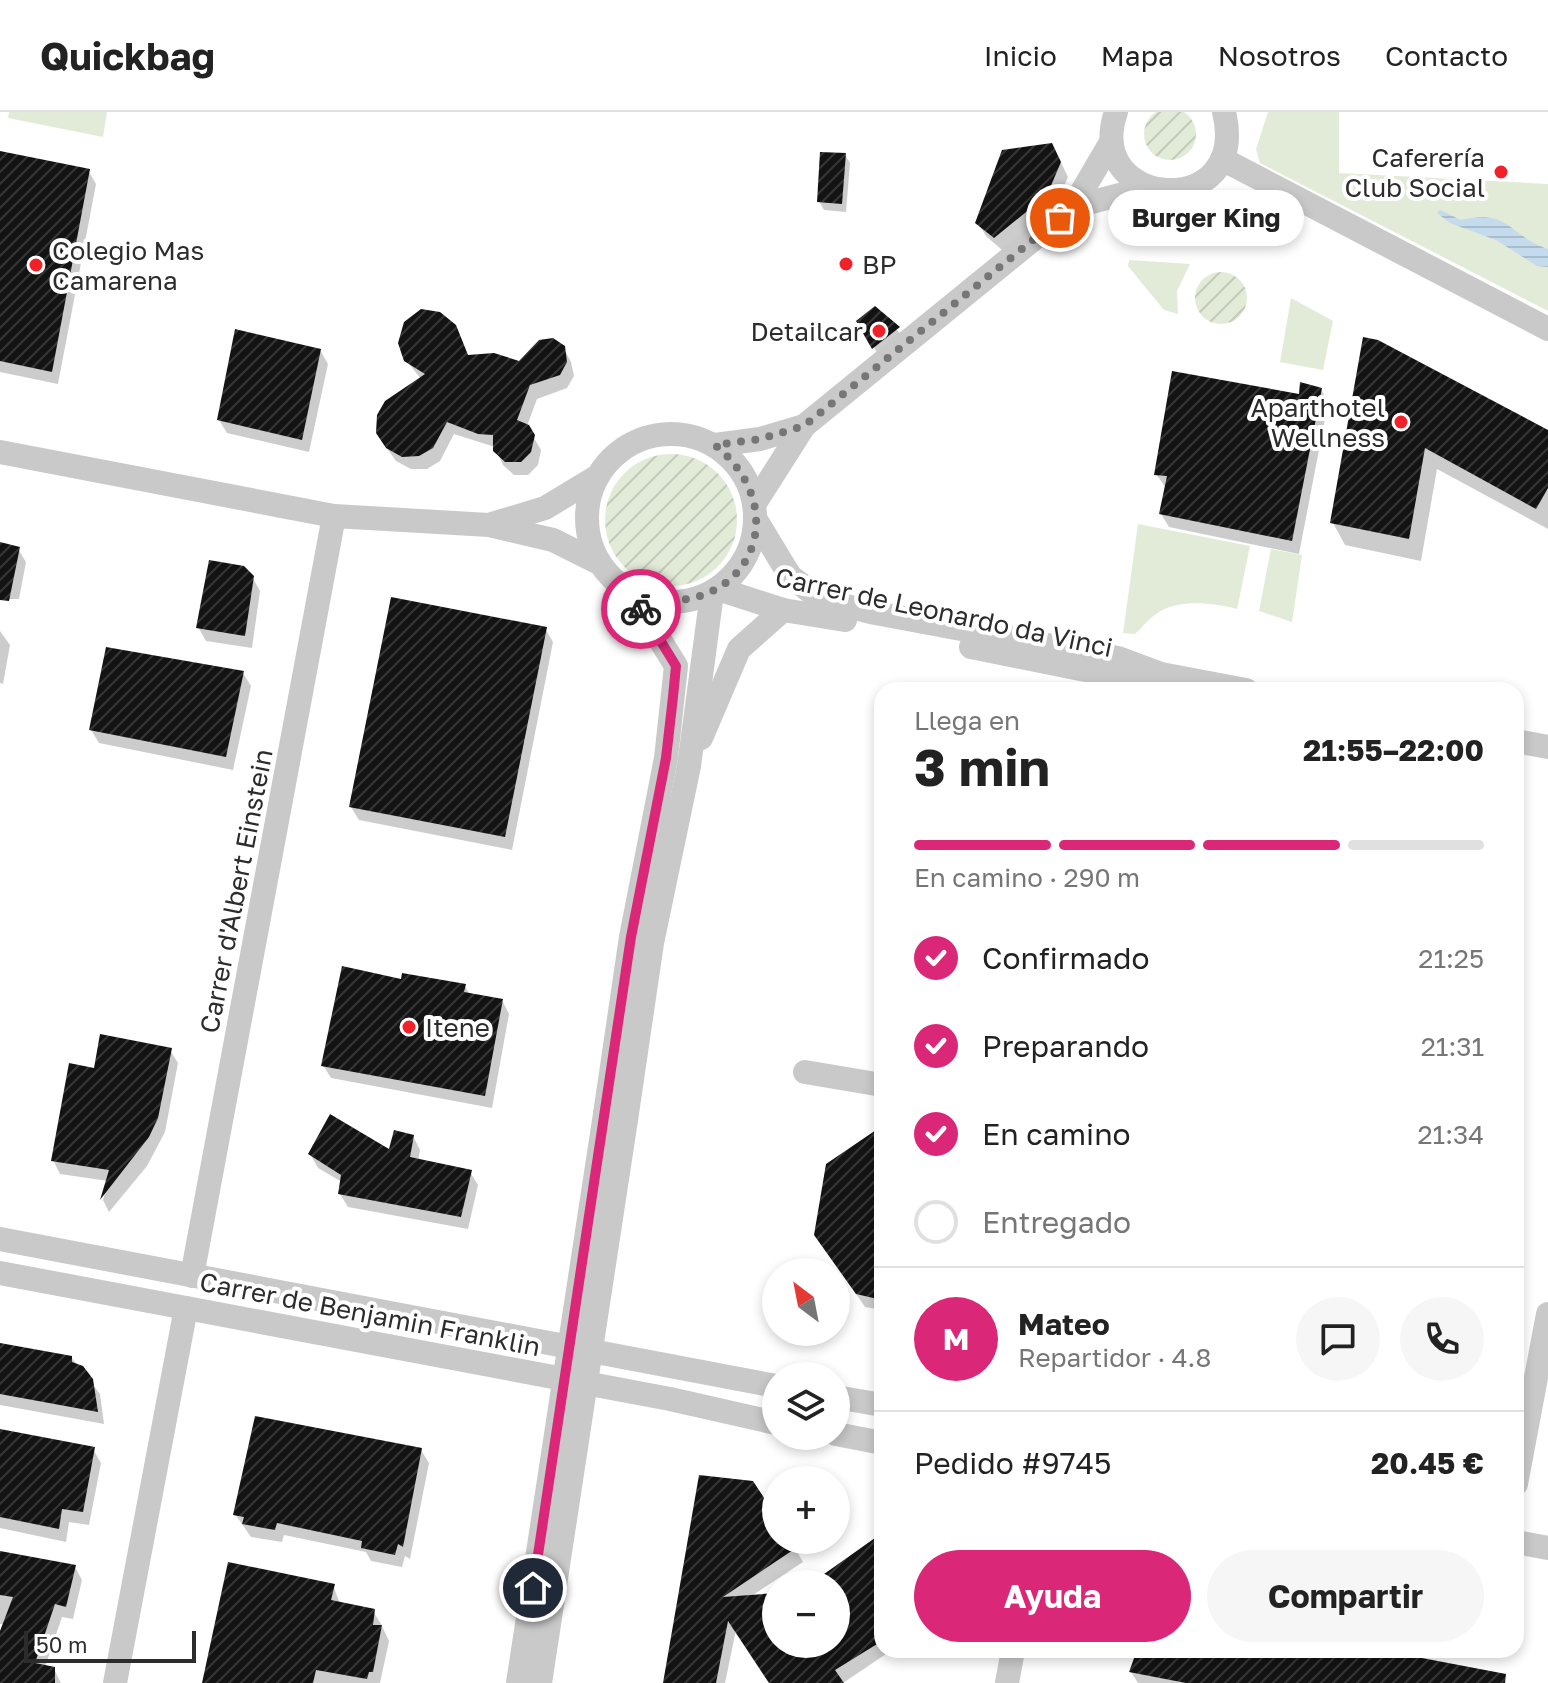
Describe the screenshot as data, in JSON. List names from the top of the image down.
{
  "streets": {
    "street": ["Carrer de Leonardo da Vinci", "Carrer d'Albert Einstein", "Carrer de Benjamin Franklin"]
  },
  "crossings": [
    ["Carrer d'Albert Einstein", "Carrer de Benjamin Franklin"]
  ],
  "places": [
    "Caferería Club Social",
    "Burger King",
    "BP",
    "Colegio Mas Camarena",
    "Detailcar",
    "Aparthotel Wellness",
    "Itene"
  ],
  "scale_bar": "50 m",
  "north": "top left",
  "page": {
    "header": "Quickbag",
    "nav": [
      "Inicio",
      "Mapa",
      "Nosotros",
      "Contacto"
    ],
    "bubble": "Burger King",
    "heading": ["3 min", "Llega en", "21:55–22:00"],
    "panel": [
      "Mateo",
      "Repartidor · 4.8",
      "Pedido #9745",
      "20.45 €"
    ],
    "bar": "En camino · 290 m",
    "list": [
      ["Confirmado", "21:25"],
      ["Preparando", "21:31"],
      ["En camino", "21:34"],
      "Entregado"
    ],
    "map_buttons": ["+", "−"],
    "round": "M",
    "buttons": ["Ayuda", "Compartir"],
    "scale": "50 m"
  }
}
